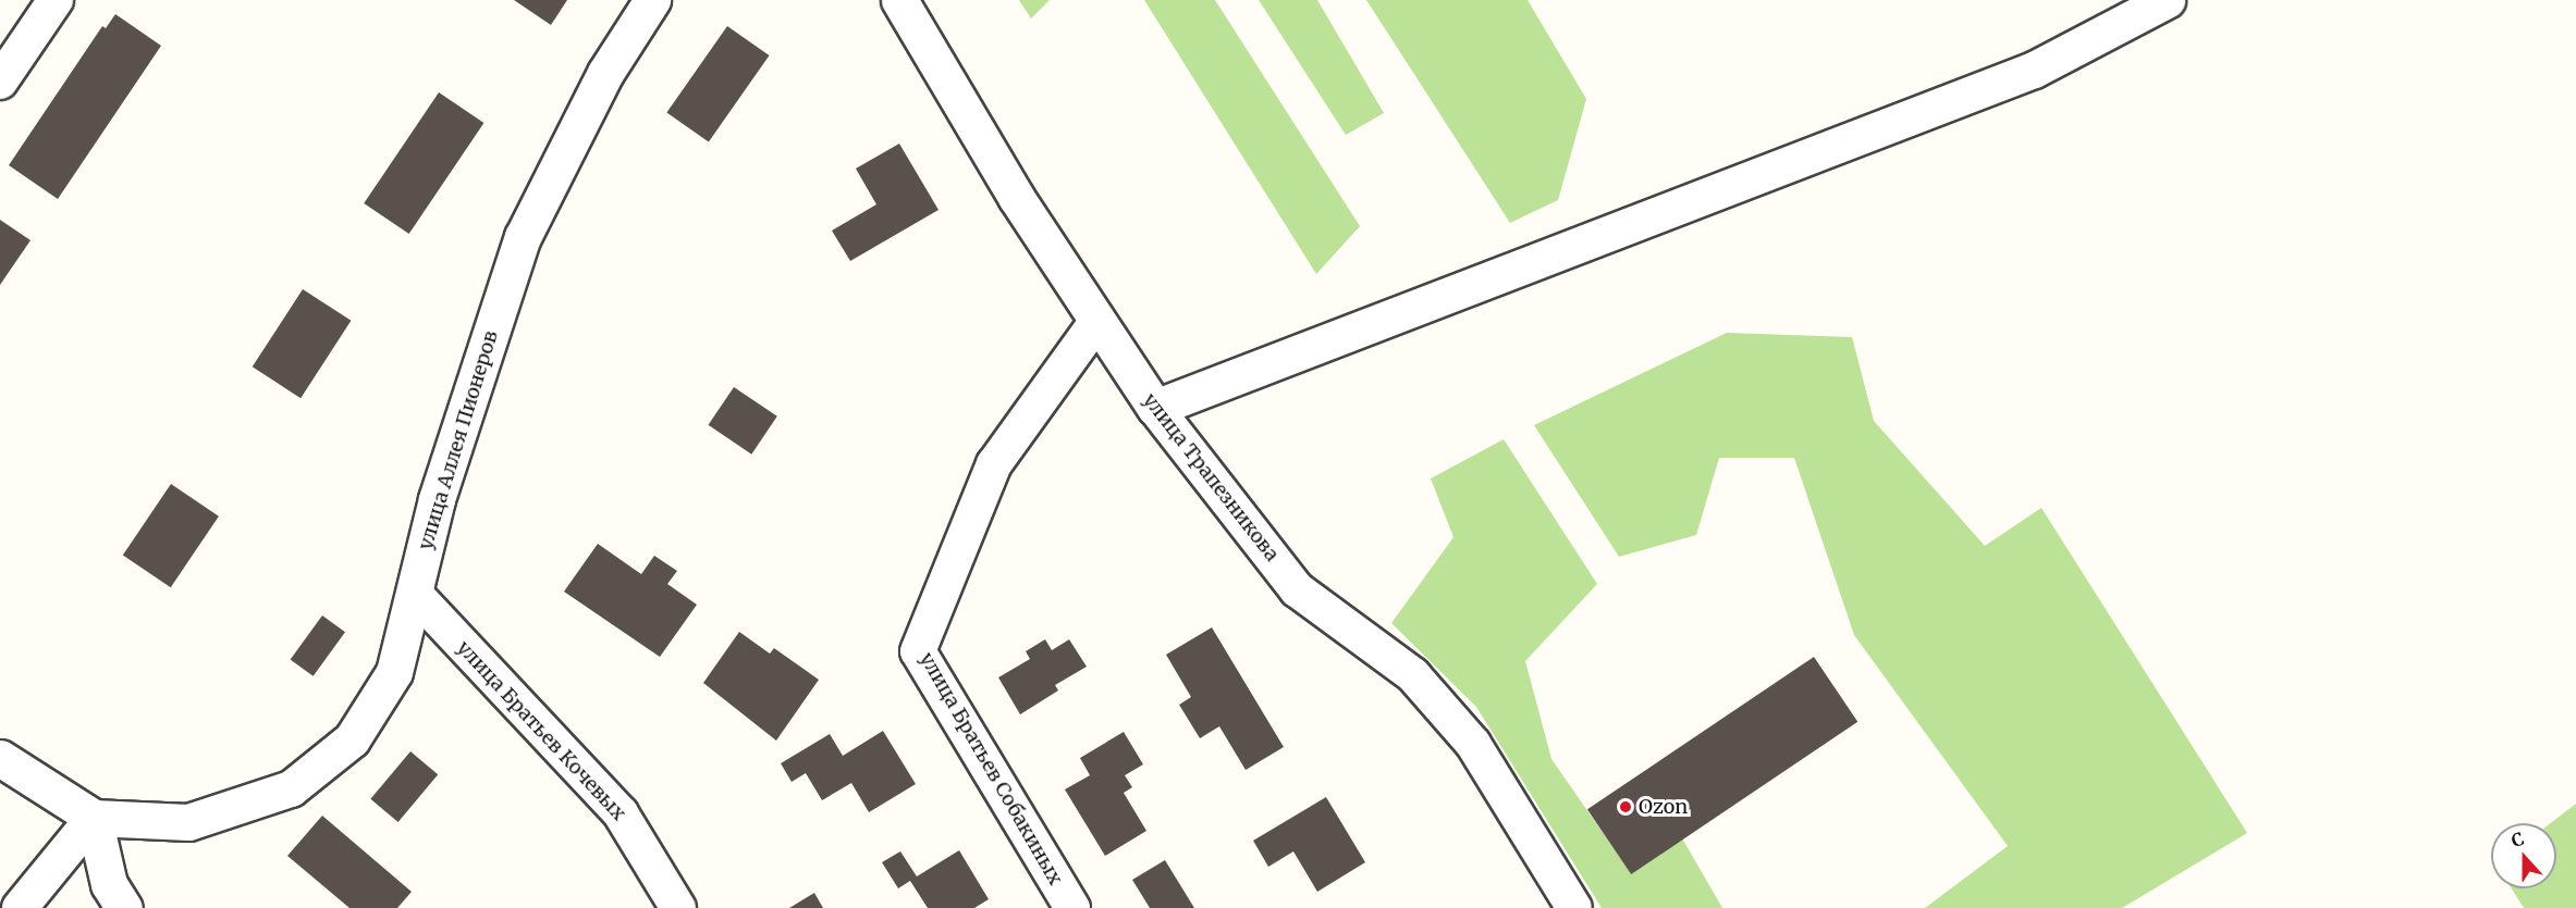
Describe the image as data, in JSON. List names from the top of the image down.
{
  "streets": {
    "street": [
      "улица Аллея Пионеров",
      "улица Трапезникова",
      "улица Братьев Кочевых",
      "улица Братьев Собакиных"
    ]
  },
  "crossings": [
    ["улица Аллея Пионеров", "улица Братьев Кочевых"],
    ["улица Трапезникова", "улица Братьев Собакиных"]
  ],
  "places": ["Ozon"],
  "north": "top"
}
